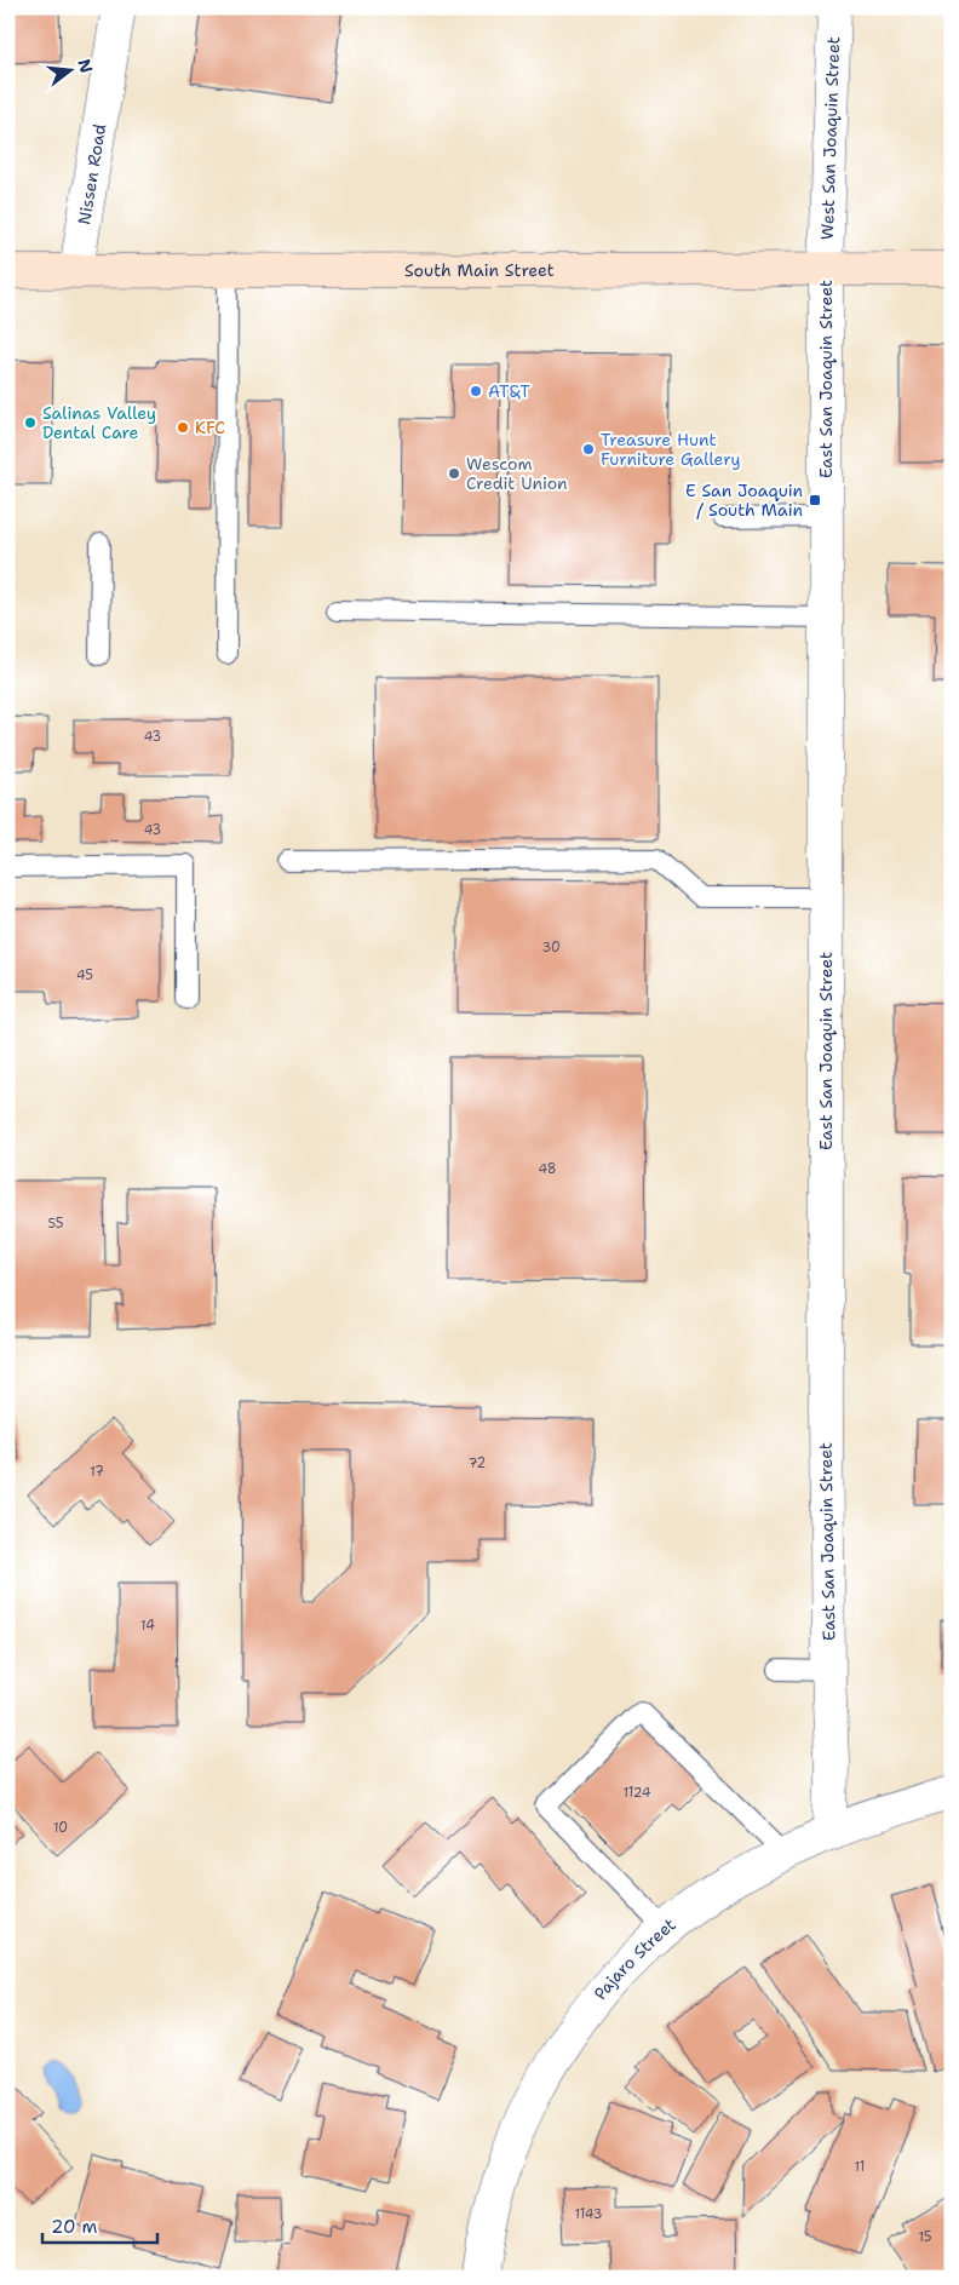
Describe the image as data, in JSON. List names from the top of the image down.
{
  "streets": {
    "main road": ["South Main Street"],
    "street": [
      "West San Joaquin Street",
      "Nissen Road",
      "East San Joaquin Street",
      "Pajaro Street"
    ]
  },
  "crossings": [
    ["West San Joaquin Street", "South Main Street"],
    ["West San Joaquin Street", "East San Joaquin Street"],
    ["Nissen Road", "South Main Street"],
    ["South Main Street", "East San Joaquin Street"],
    ["East San Joaquin Street", "Pajaro Street"]
  ],
  "places": {
    "other": [
      "AT&T",
      "Salinas Valley Dental Care",
      "KFC",
      "Treasure Hunt Furniture Gallery",
      "Wescom Credit Union"
    ],
    "transit": ["E San Joaquin / South Main"]
  },
  "house_numbers": [
    "43",
    "43",
    "30",
    "45",
    "48",
    "55",
    "72",
    "17",
    "14",
    "1124",
    "10",
    "11",
    "1143",
    "15"
  ],
  "scale_bar": "20 m",
  "north": "right"
}
